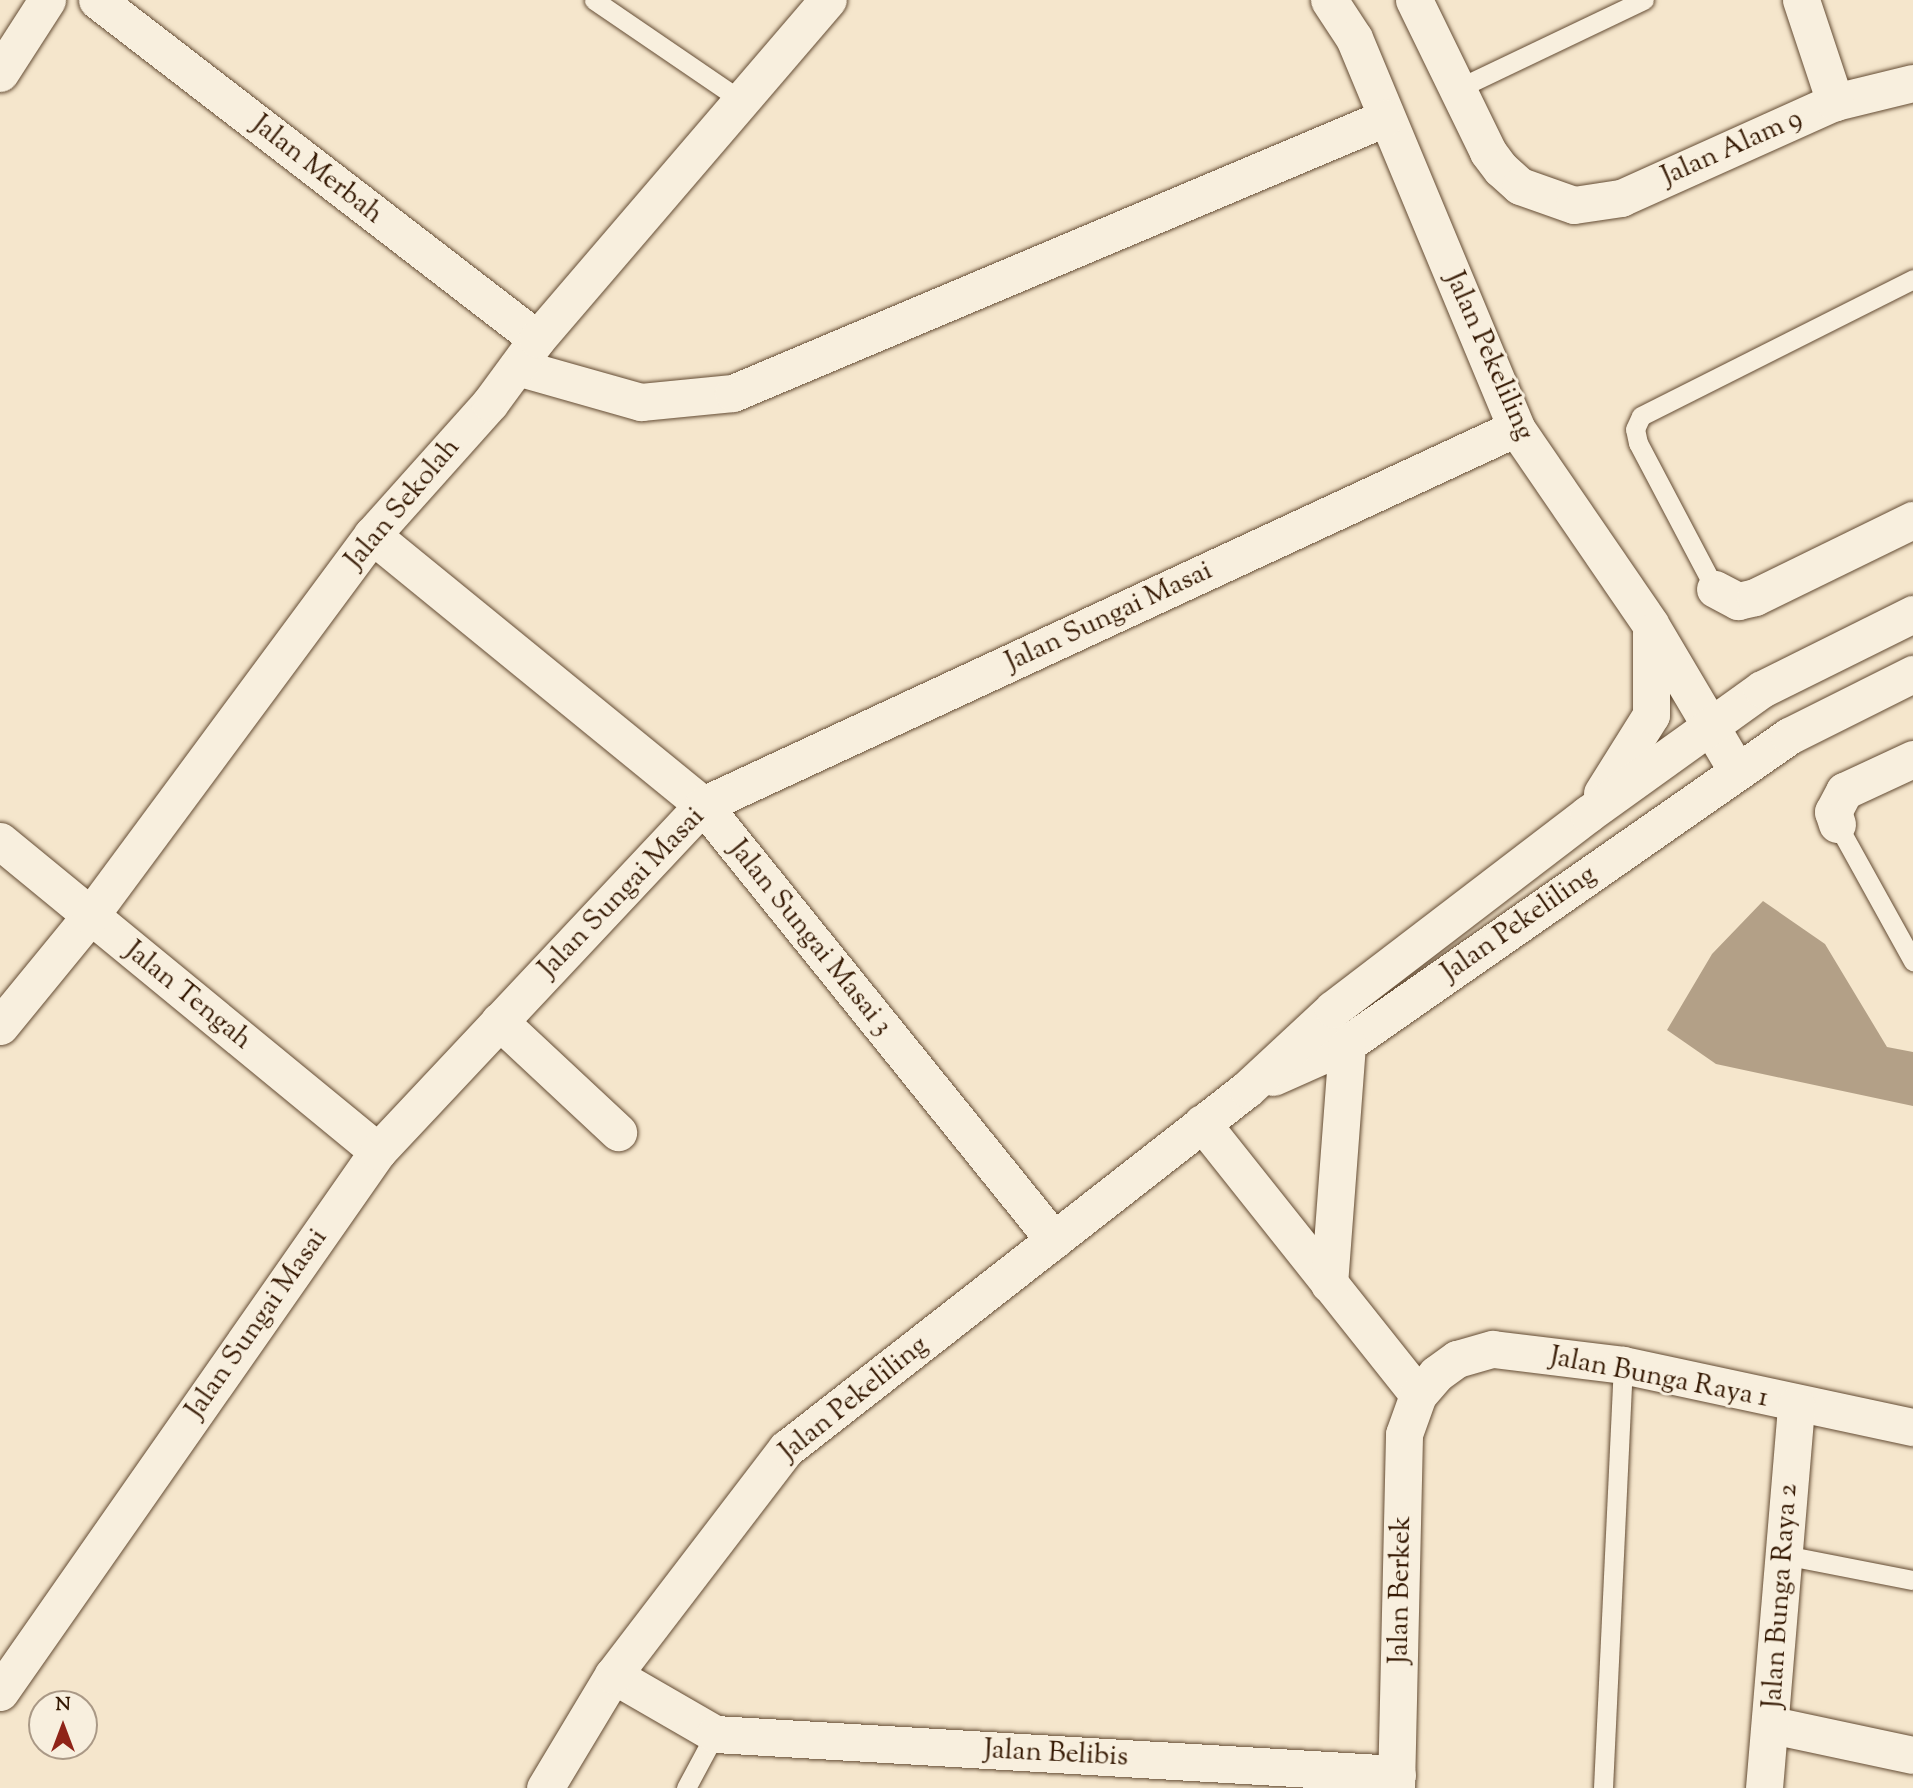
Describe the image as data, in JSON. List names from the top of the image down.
{
  "streets": {
    "street": [
      "Jalan Alam 9",
      "Jalan Merbah",
      "Jalan Pekeliling",
      "Jalan Sekolah",
      "Jalan Sungai Masai",
      "Jalan Sungai Masai 3",
      "Jalan Tengah",
      "Jalan Bunga Raya 1",
      "Jalan Berkek",
      "Jalan Bunga Raya 2",
      "Jalan Belibis"
    ]
  },
  "crossings": [
    ["Jalan Merbah", "Jalan Sekolah"],
    ["Jalan Pekeliling", "Jalan Sungai Masai"],
    ["Jalan Pekeliling", "Jalan Sungai Masai 3"],
    ["Jalan Pekeliling", "Jalan Belibis"],
    ["Jalan Sekolah", "Jalan Sungai Masai 3"],
    ["Jalan Sekolah", "Jalan Tengah"],
    ["Jalan Sungai Masai", "Jalan Sungai Masai 3"],
    ["Jalan Sungai Masai", "Jalan Tengah"],
    ["Jalan Bunga Raya 1", "Jalan Berkek"],
    ["Jalan Bunga Raya 1", "Jalan Bunga Raya 2"],
    ["Jalan Berkek", "Jalan Belibis"]
  ],
  "north": "top"
}
